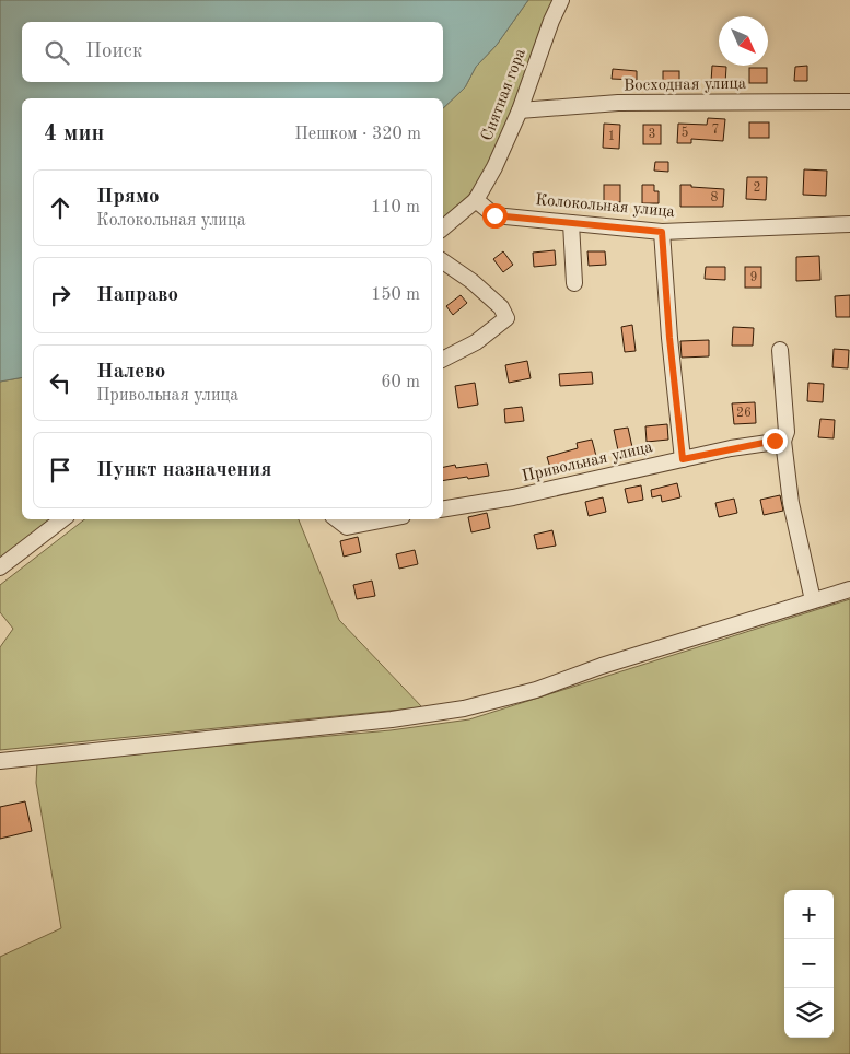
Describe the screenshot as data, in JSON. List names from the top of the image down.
{
  "streets": {
    "street": [
      "Восходная улица",
      "Снятная гора",
      "Колокольная улица",
      "Привольная улица"
    ]
  },
  "crossings": [
    ["Восходная улица", "Снятная гора"],
    ["Снятная гора", "Колокольная улица"]
  ],
  "house_numbers": [
    "7",
    "5",
    "3",
    "1",
    "2",
    "8",
    "9",
    "26"
  ],
  "north": "bottom right",
  "page": {
    "search": "Поиск",
    "heading": ["4 мин", "Пешком · 320 m"],
    "list": [
      ["Прямо", "Колокольная улица", "110 m"],
      ["Направо", "150 m"],
      ["Налево", "Привольная улица", "60 m"],
      "Пункт назначения"
    ],
    "map_buttons": ["+", "−"]
  }
}
